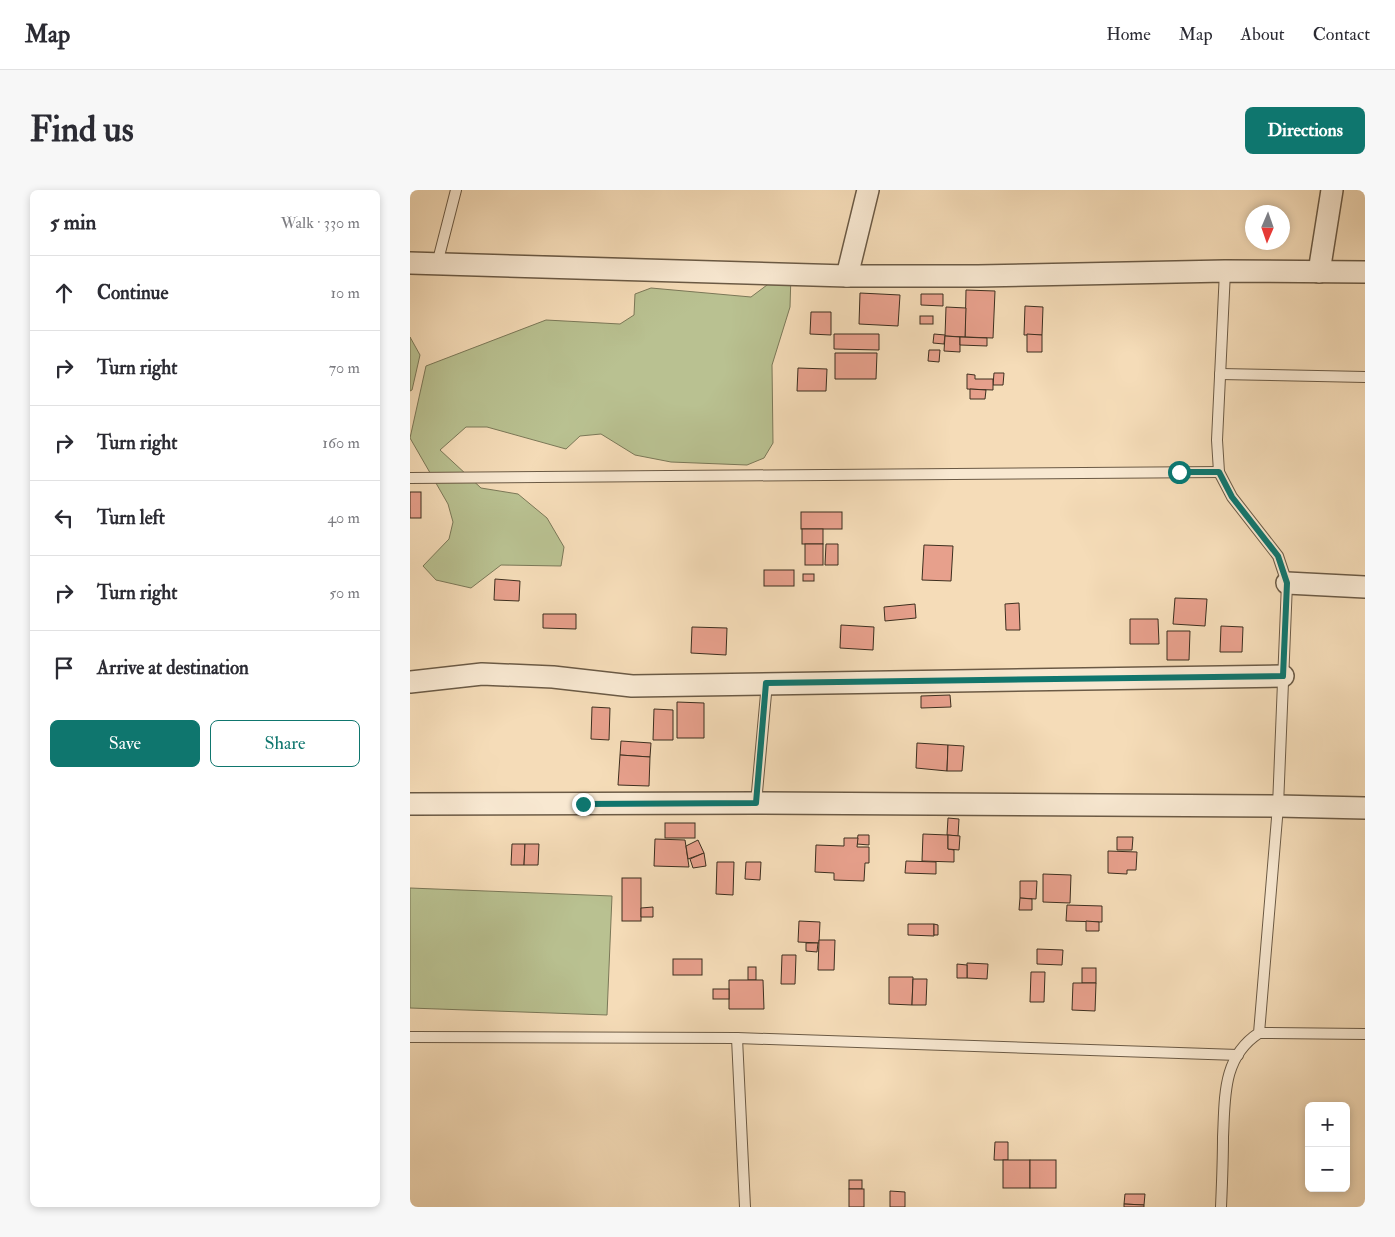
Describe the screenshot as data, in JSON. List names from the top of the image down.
{
  "north": "bottom",
  "page": {
    "header": "Map",
    "nav": [
      "Home",
      "Map",
      "About",
      "Contact"
    ],
    "buttons": [
      "Directions",
      ["Save", "Share"]
    ],
    "title": "Find us",
    "heading": ["5 min", "Walk · 330 m"],
    "list": [
      ["Continue", "10 m"],
      ["Turn right", "70 m"],
      ["Turn right", "160 m"],
      ["Turn left", "40 m"],
      ["Turn right", "50 m"],
      "Arrive at destination"
    ],
    "map_buttons": ["+", "−"]
  }
}
